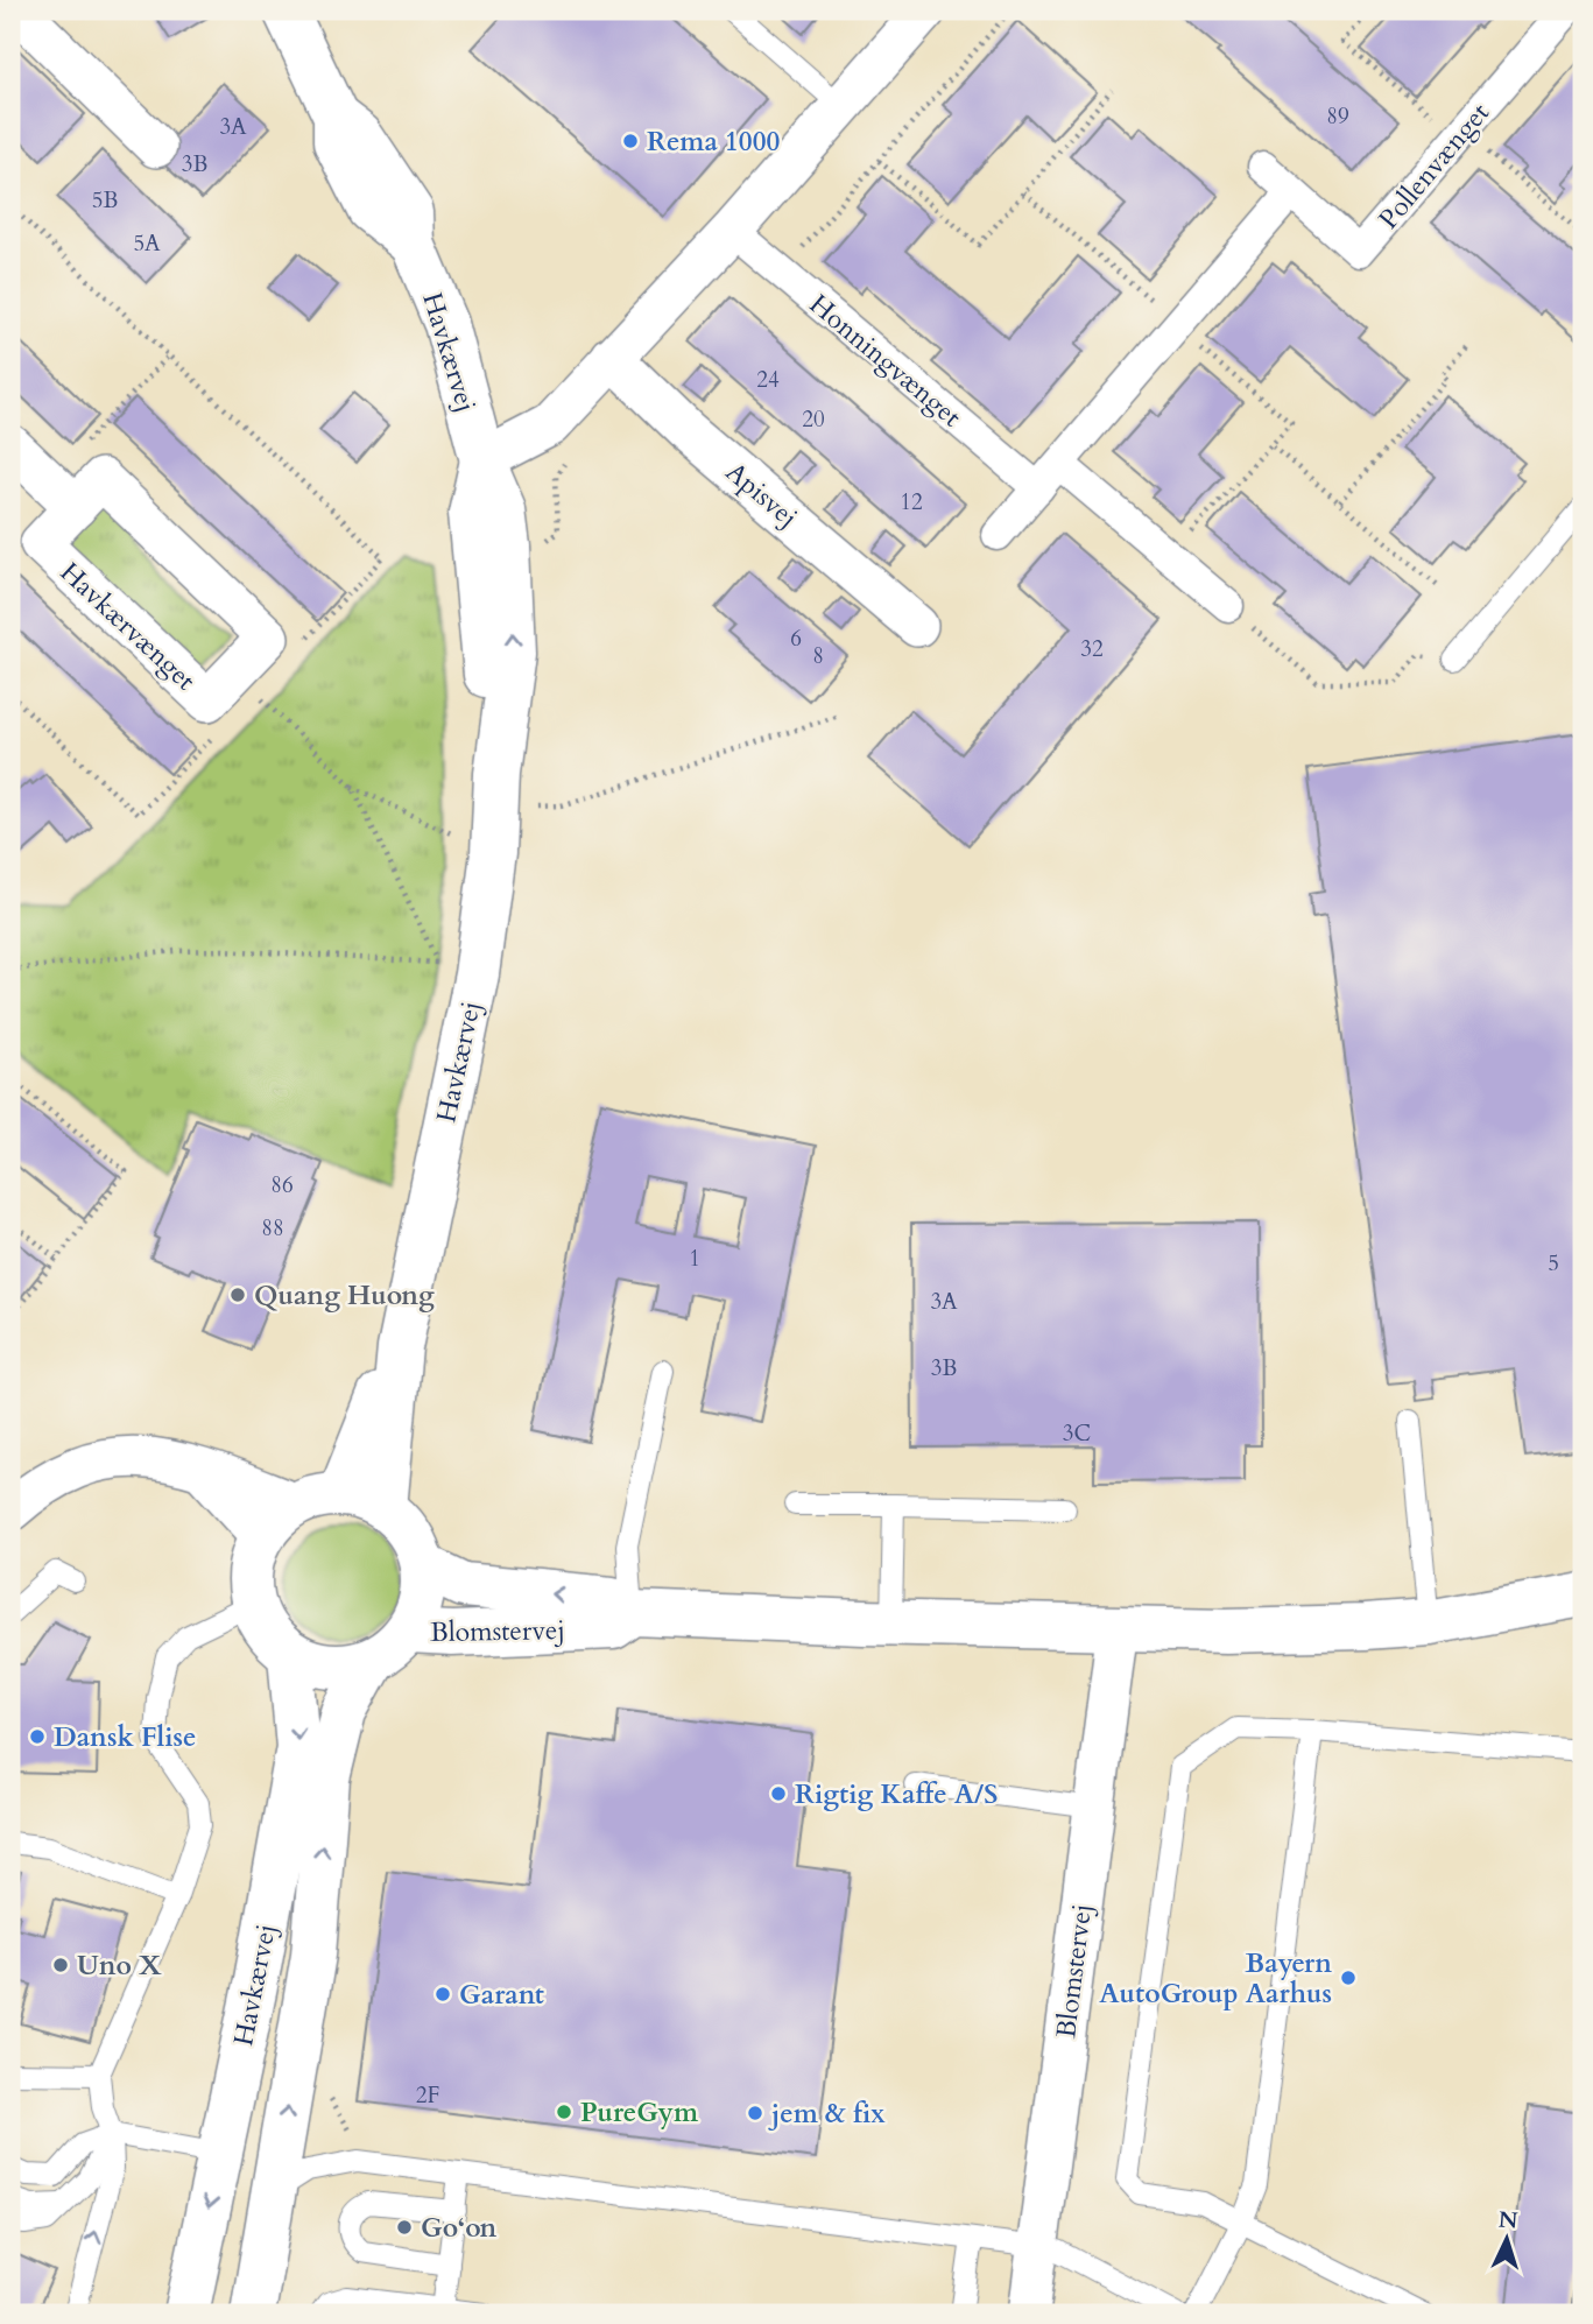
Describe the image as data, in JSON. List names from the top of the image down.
{
  "streets": {
    "street": [
      "Pollenvænget",
      "Havkærvej",
      "Honningvænget",
      "Apisvej",
      "Havkærvænget",
      "Blomstervej"
    ]
  },
  "crossings": [
    ["Havkærvej", "Blomstervej"]
  ],
  "places": [
    "Rema 1000",
    "Quang Huong",
    "Dansk Flise",
    "Rigtig Kaffe A/S",
    "Uno X",
    "Bayern AutoGroup Aarhus",
    "Garant",
    "PureGym",
    "jem & fix",
    "Go‘on"
  ],
  "house_numbers": [
    "89",
    "3A",
    "3B",
    "5B",
    "5A",
    "24",
    "20",
    "12",
    "6",
    "32",
    "8",
    "86",
    "88",
    "1",
    "5",
    "3A",
    "3B",
    "3C",
    "2F"
  ],
  "north": "top"
}
